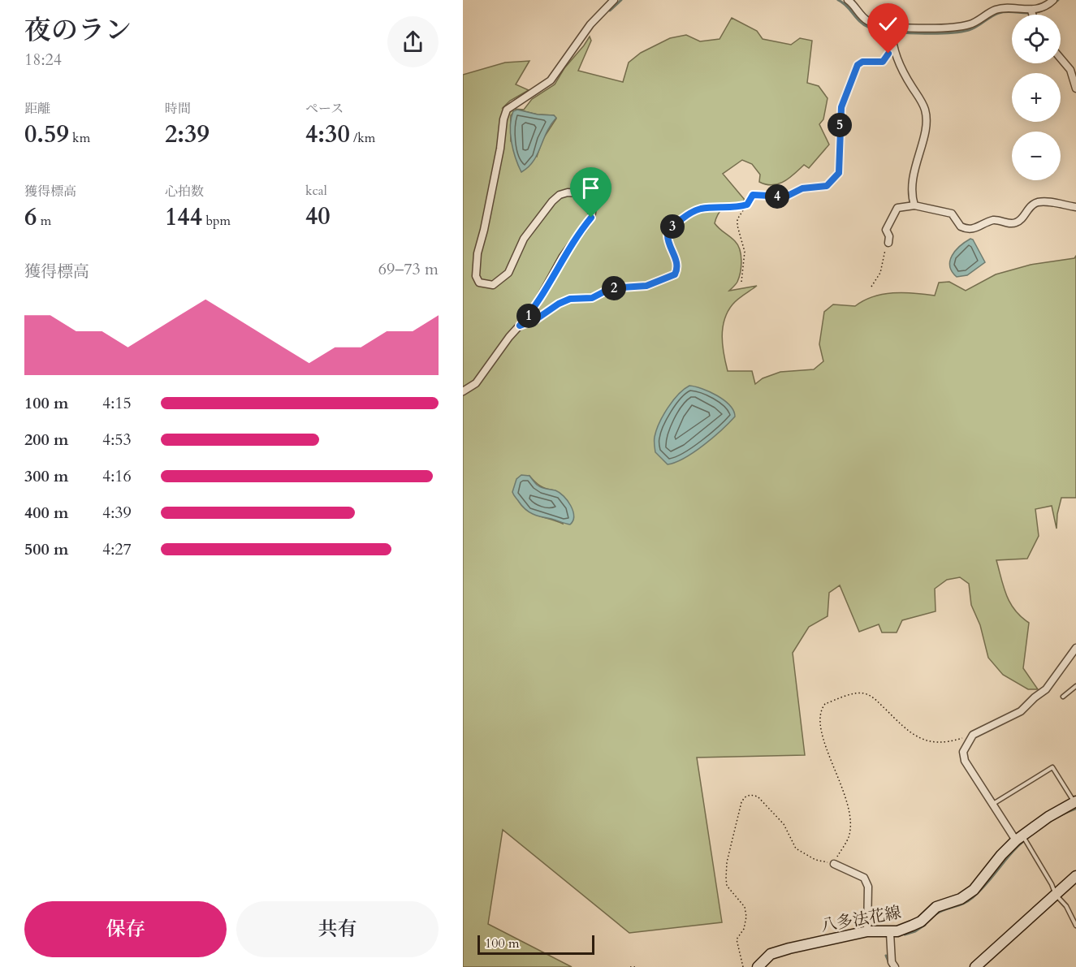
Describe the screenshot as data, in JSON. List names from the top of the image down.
{
  "streets": {
    "main road": ["八多法花線"]
  },
  "scale_bar": "100 m",
  "page": {
    "heading": ["夜のラン", "18:24"],
    "map_buttons": ["+", "−"],
    "stats": [
      ["距離", "0.59 km"],
      ["時間", "2:39"],
      ["ペース", "4:30 /km"],
      ["獲得標高", "6 m"],
      ["心拍数", "144 bpm"],
      ["kcal", "40"]
    ],
    "pins": [
      "5",
      "4",
      "3",
      "2",
      "1"
    ],
    "chart": ["獲得標高", "69–73 m"],
    "list": [
      {
        "name": "100 m",
        "note": "4:15"
      },
      {
        "name": "200 m",
        "note": "4:53"
      },
      {
        "name": "300 m",
        "note": "4:16"
      },
      {
        "name": "400 m",
        "note": "4:39"
      },
      {
        "name": "500 m",
        "note": "4:27"
      }
    ],
    "buttons": ["保存", "共有"],
    "scale": "100 m"
  }
}
